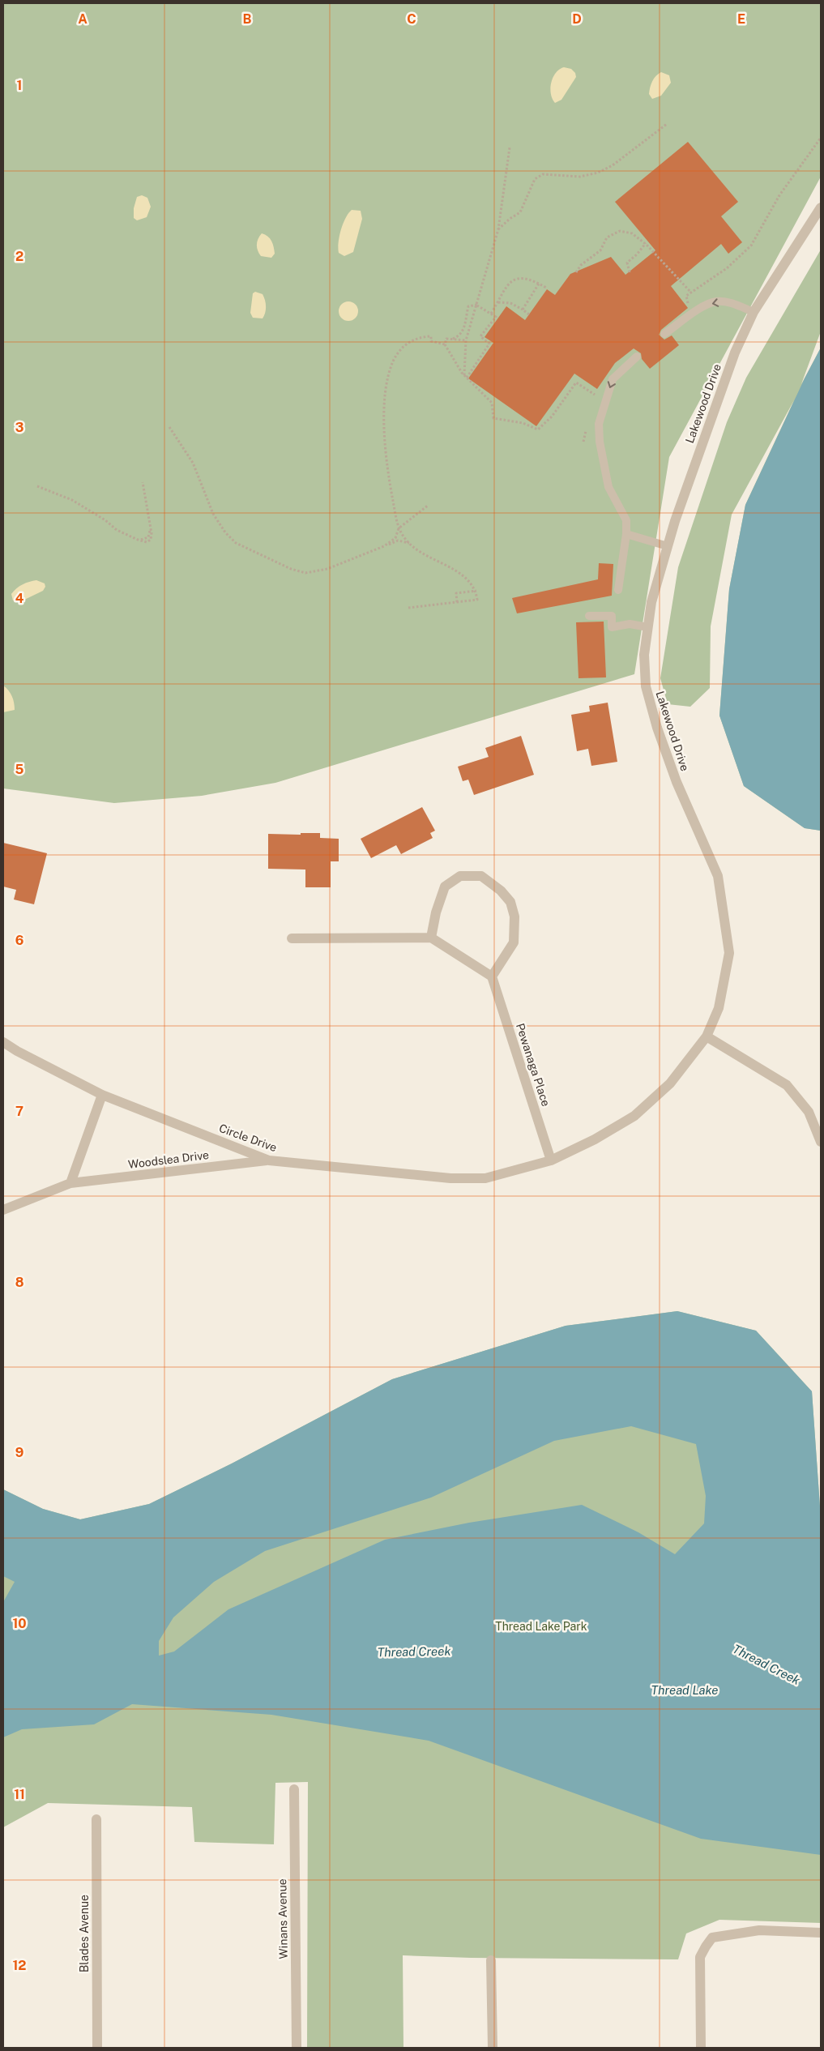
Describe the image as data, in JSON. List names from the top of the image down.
{
  "streets": {
    "street": [
      "Lakewood Drive",
      "Pewanaga Place",
      "Circle Drive",
      "Woodslea Drive",
      "Winans Avenue",
      "Blades Avenue"
    ]
  },
  "crossings": [
    ["Lakewood Drive", "Pewanaga Place"],
    ["Lakewood Drive", "Circle Drive"],
    ["Pewanaga Place", "Circle Drive"],
    ["Circle Drive", "Woodslea Drive"]
  ],
  "water": ["Thread Creek", "Thread Lake"],
  "parks": ["Thread Lake Park"],
  "grid": {
    "columns": [
      "A",
      "B",
      "C",
      "D",
      "E"
    ],
    "rows": [
      "1",
      "2",
      "3",
      "4",
      "5",
      "6",
      "7",
      "8",
      "9",
      "10",
      "11",
      "12"
    ]
  }
}
